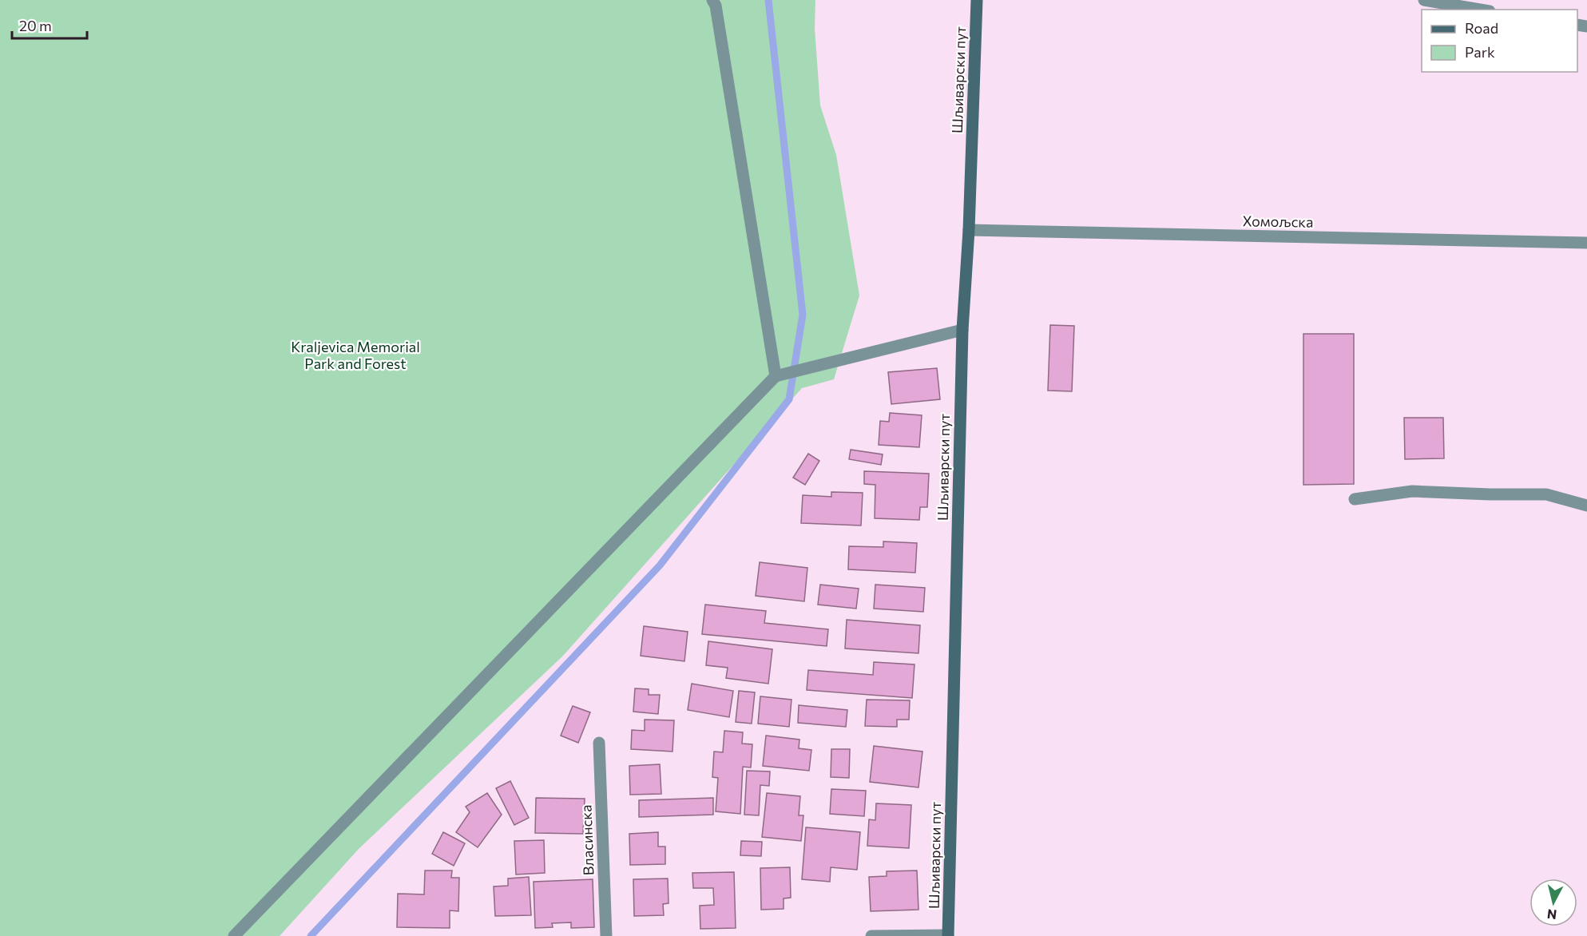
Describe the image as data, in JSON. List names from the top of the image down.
{
  "streets": {
    "main road": ["Шљиварски пут"],
    "street": ["Хомољска", "Власинска"]
  },
  "crossings": [
    ["Шљиварски пут", "Хомољска"]
  ],
  "parks": ["Kraljevica Memorial Park and Forest"],
  "legend": ["Road", "Park"],
  "scale_bar": "20 m",
  "north": "bottom"
}
